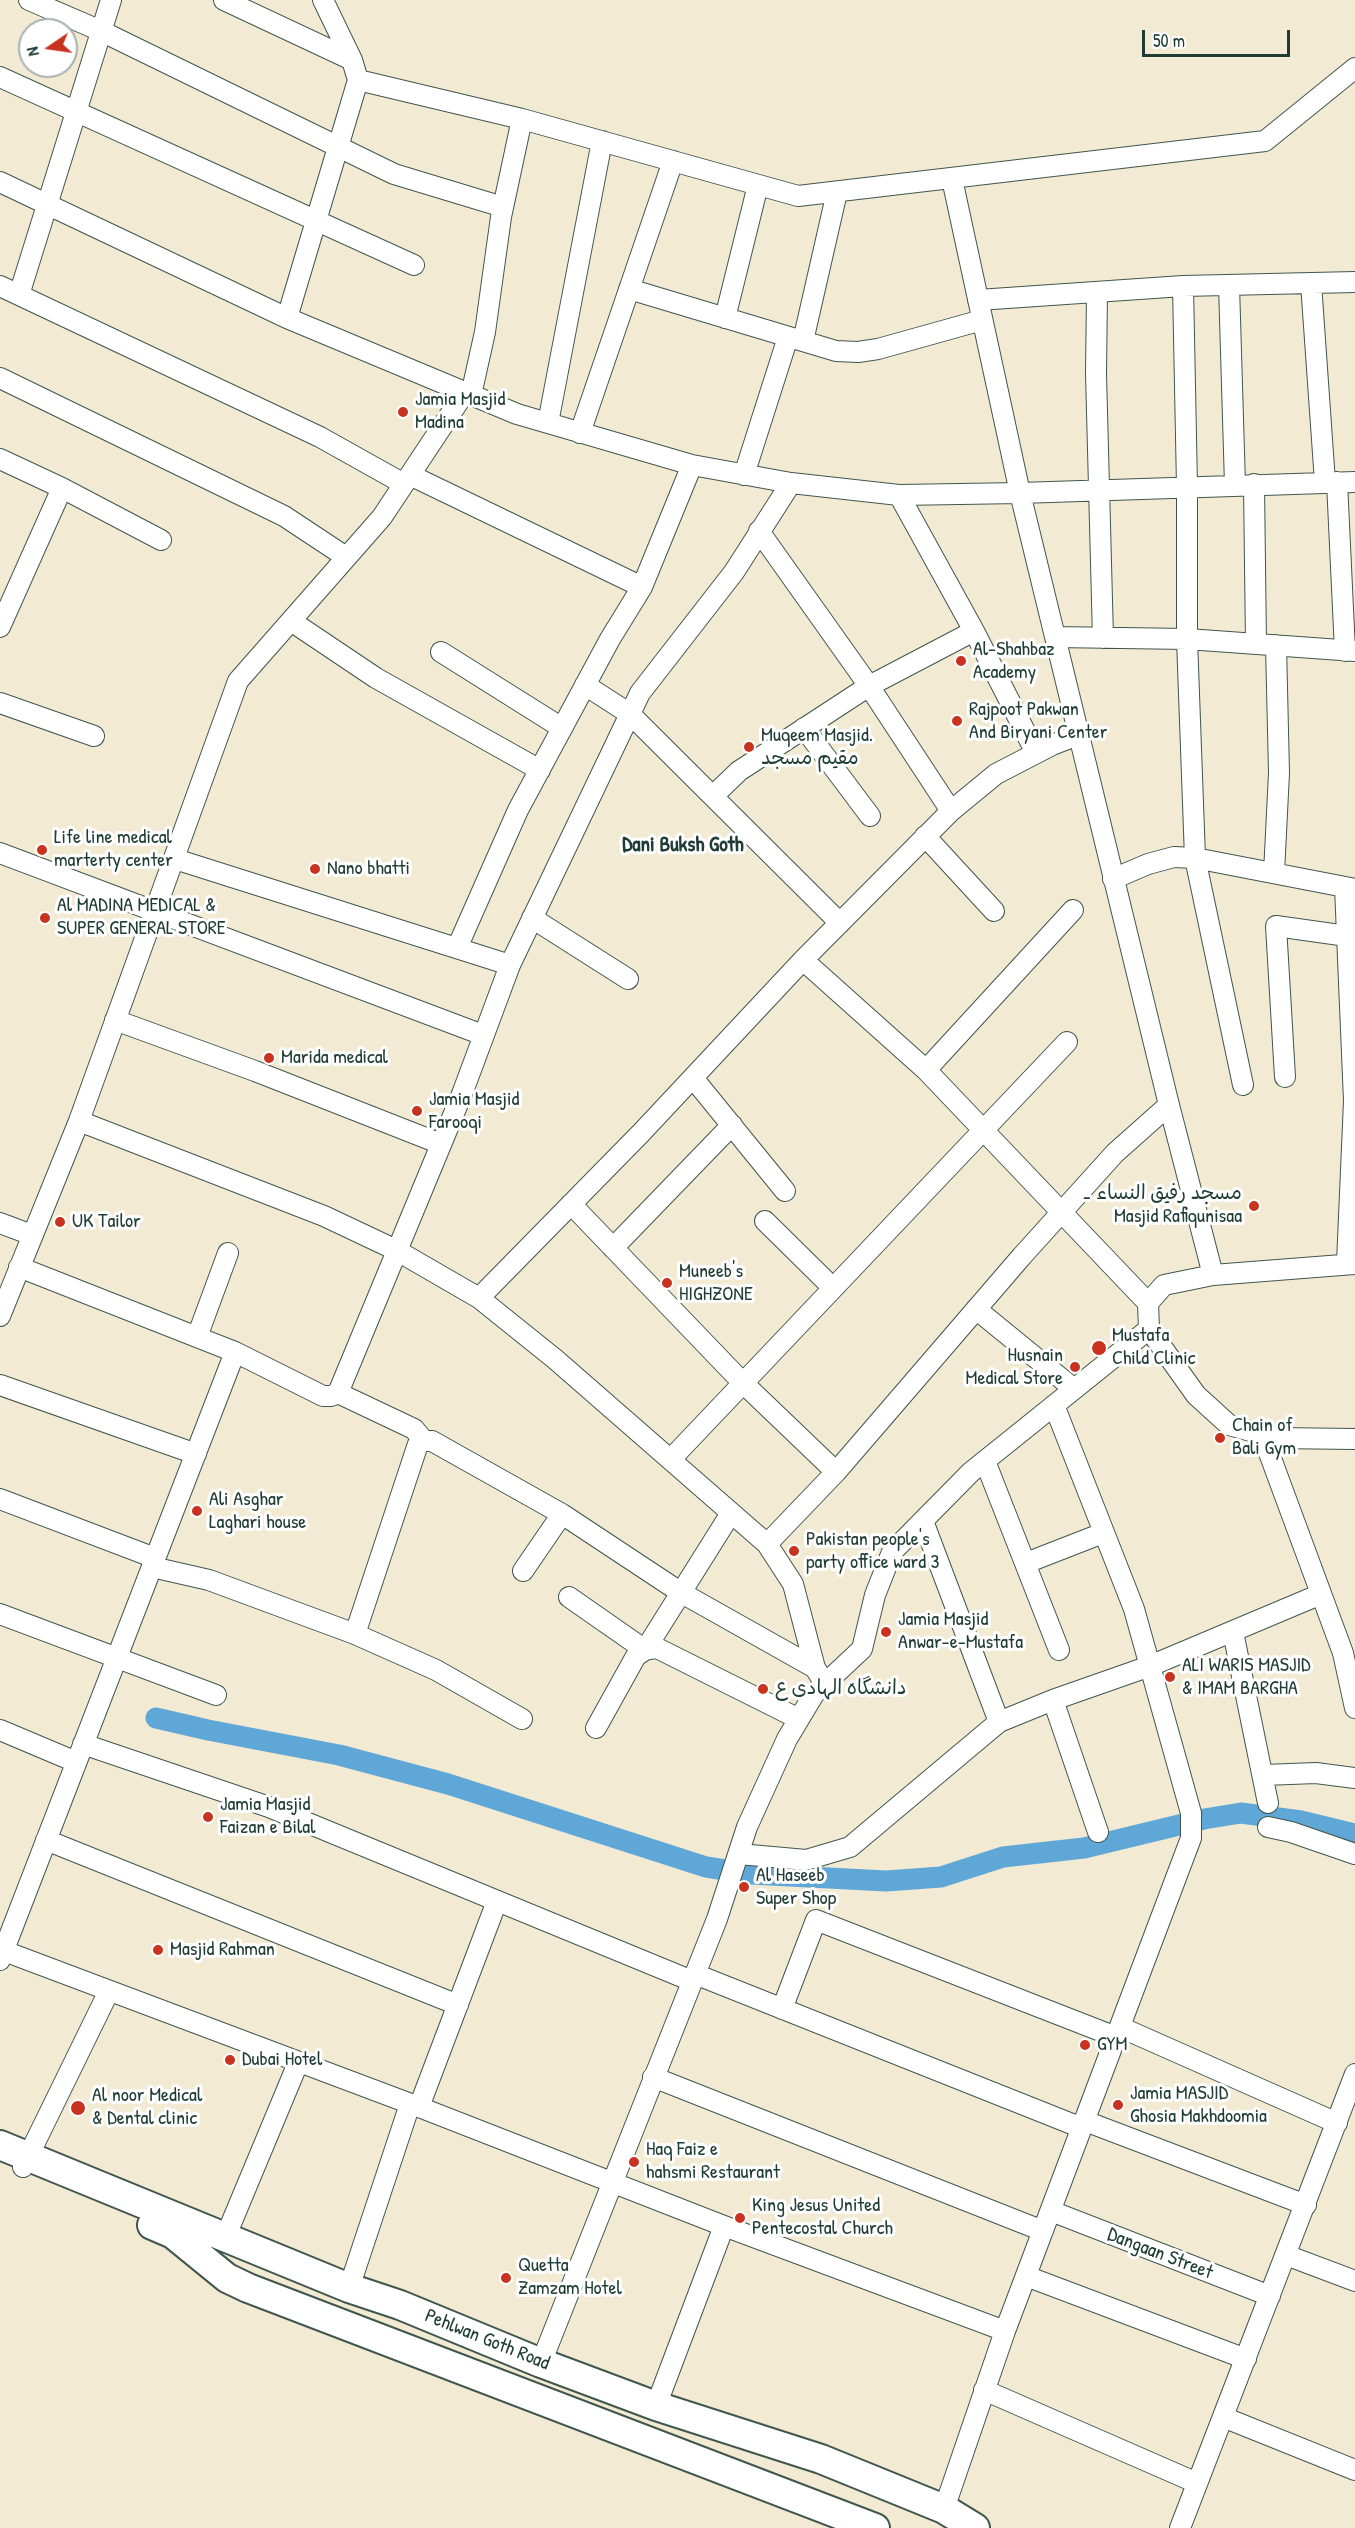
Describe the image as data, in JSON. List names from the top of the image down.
{
  "streets": {
    "main road": ["Pehlwan Goth Road"],
    "street": ["Dangaan Street"]
  },
  "districts": ["Dani Buksh Goth"],
  "places": [
    "Jamia Masjid Madina",
    "Al-Shahbaz Academy",
    "Rajpoot Pakwan And Biryani Center",
    "Muqeem Masjid. مقیم مسجد",
    "Life line medical marterty center",
    "Nano bhatti",
    "Al MADINA MEDICAL & SUPER GENERAL STORE",
    "Marida medical",
    "Jamia Masjid Farooqi",
    "مسجد رفیق النساء ۔ Masjid Rafiqunisaa",
    "UK Tailor",
    "Muneeb's HIGHZONE",
    "Mustafa Child Clinic",
    "Husnain Medical Store",
    "Chain of Bali Gym",
    "Ali Asghar Laghari house",
    "Pakistan people's party office ward 3",
    "Jamia Masjid Anwar-e-Mustafa",
    "ALI WARIS MASJID & IMAM BARGHA",
    "دانشگاہ الہادی ع",
    "Jamia Masjid Faizan e Bilal",
    "Al Haseeb Super Shop",
    "Masjid Rahman",
    "GYM",
    "Dubai Hotel",
    "Jamia MASJID Ghosia Makhdoomia",
    "Al noor Medical & Dental clinic",
    "Haq Faiz e hahsmi Restaurant",
    "King Jesus United Pentecostal Church",
    "Quetta Zamzam Hotel"
  ],
  "scale_bar": "50 m",
  "north": "left"
}
